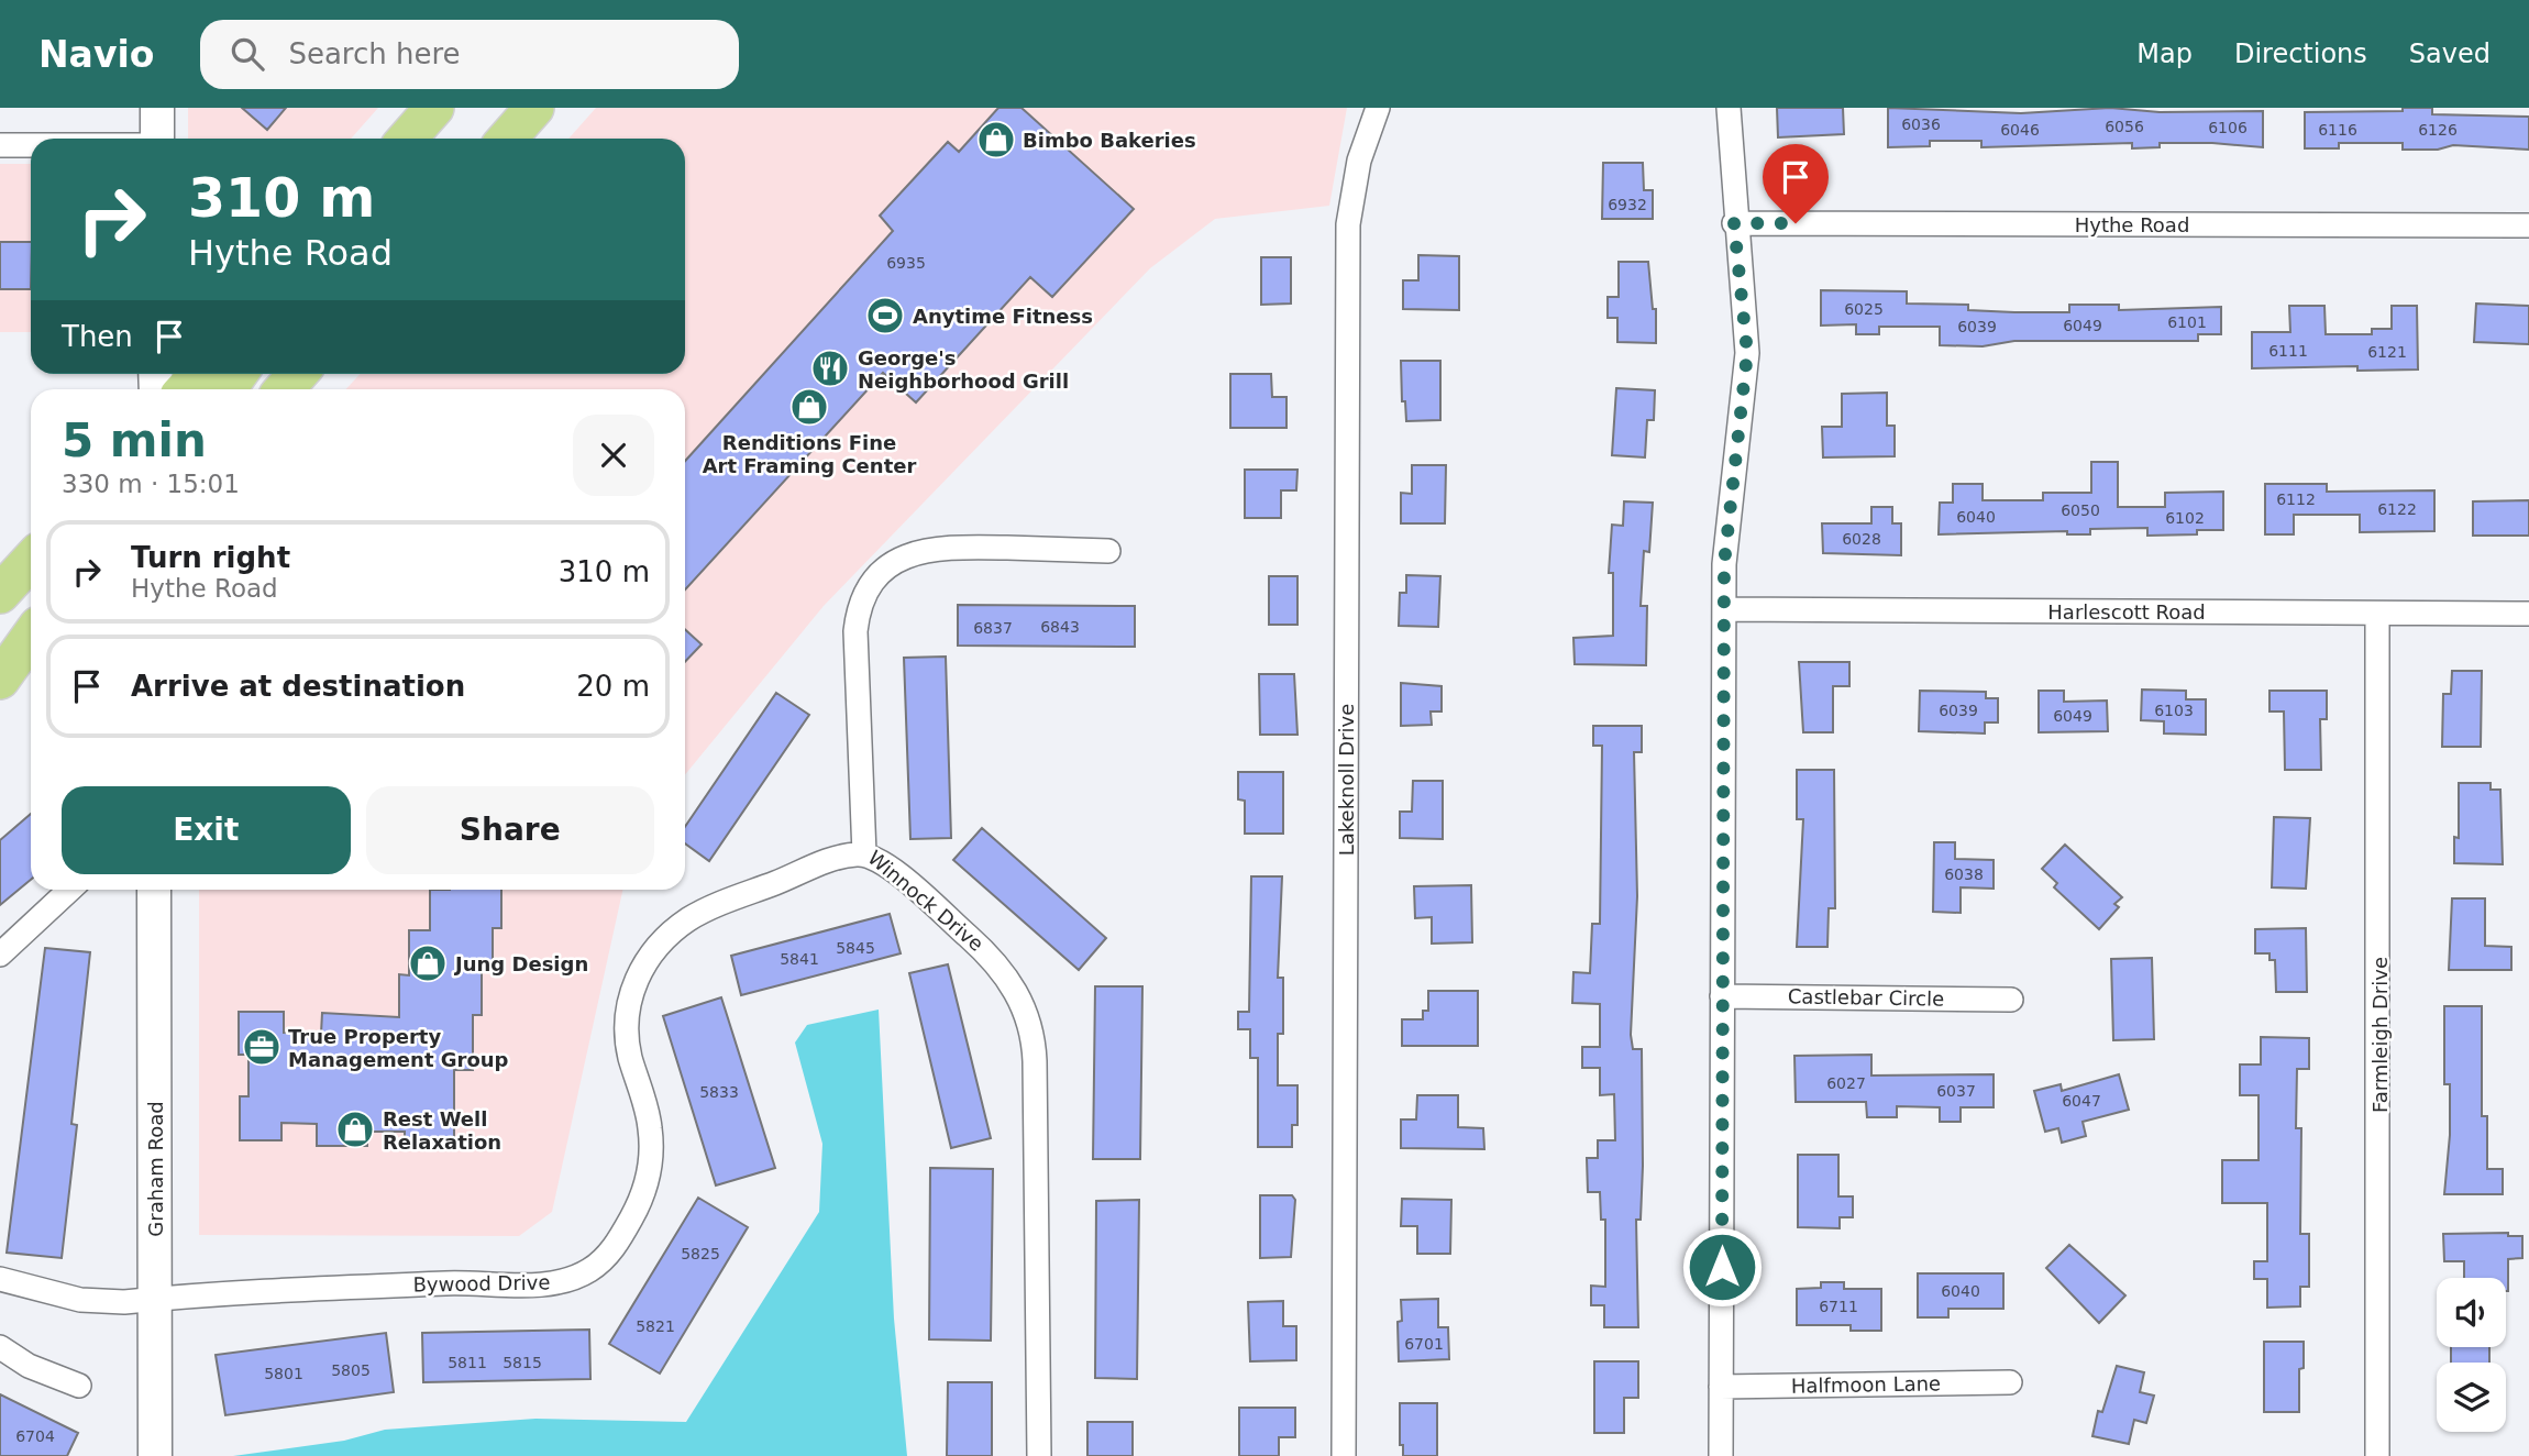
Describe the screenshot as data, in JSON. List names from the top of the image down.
{
  "streets": {
    "street": [
      "Hythe Road",
      "Harlescott Road",
      "Lakeknoll Drive",
      "Winnock Drive",
      "Castlebar Circle",
      "Farmleigh Drive",
      "Graham Road",
      "Bywood Drive",
      "Halfmoon Lane"
    ]
  },
  "crossings": [
    ["Harlescott Road", "Farmleigh Drive"],
    ["Winnock Drive", "Bywood Drive"],
    ["Graham Road", "Bywood Drive"]
  ],
  "places": {
    "shop": [
      "Bimbo Bakeries",
      "Renditions Fine Art Framing Center",
      "Jung Design",
      "Rest Well Relaxation"
    ],
    "sports": ["Anytime Fitness"],
    "restaurant": ["George's Neighborhood Grill"],
    "office": ["True Property Management Group"]
  },
  "house_numbers": [
    "6036",
    "6056",
    "6106",
    "6046",
    "6116",
    "6126",
    "6932",
    "6935",
    "6025",
    "6101",
    "6049",
    "6039",
    "6111",
    "6121",
    "6112",
    "6122",
    "6050",
    "6040",
    "6102",
    "6028",
    "6843",
    "6837",
    "6039",
    "6103",
    "6049",
    "6038",
    "5845",
    "5841",
    "6027",
    "6037",
    "5833",
    "6047",
    "5825",
    "6040",
    "6711",
    "5821",
    "6701",
    "5811",
    "5815",
    "5805",
    "5801",
    "6704"
  ],
  "page": {
    "header": "Navio",
    "search": "Search here",
    "nav": ["Map", "Directions", "Saved"],
    "turn": ["310 m", "Hythe Road"],
    "then": "Then",
    "heading": ["5 min", "330 m · 15:01"],
    "list": [
      {
        "name": "Turn right",
        "note": "Hythe Road",
        "value": "310 m"
      },
      {
        "name": "Arrive at destination",
        "value": "20 m"
      }
    ],
    "buttons": ["Exit", "Share"]
  }
}
